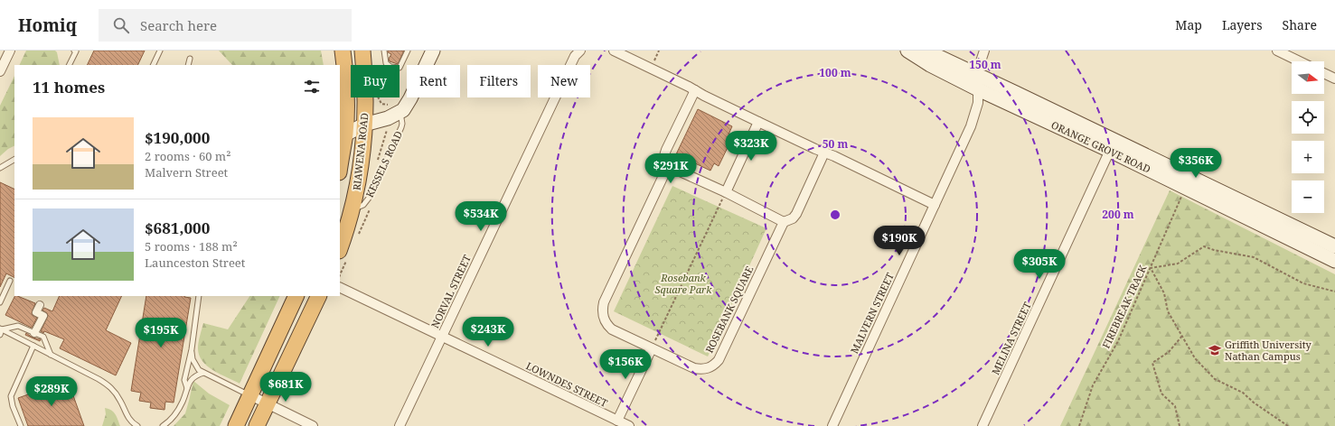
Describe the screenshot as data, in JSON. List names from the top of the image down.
{
  "streets": {
    "highway": ["RIAWENA ROAD"],
    "main road": ["ORANGE GROVE ROAD", "KESSELS ROAD"],
    "street": [
      "NORVAL STREET",
      "ROSEBANK SQUARE",
      "MALVERN STREET",
      "MELINA STREET",
      "LOWNDES STREET"
    ],
    "path": ["FIREBREAK TRACK"]
  },
  "crossings": [
    ["ORANGE GROVE ROAD", "MALVERN STREET"],
    ["ORANGE GROVE ROAD", "MELINA STREET"],
    ["RIAWENA ROAD", "KESSELS ROAD"],
    ["NORVAL STREET", "LOWNDES STREET"]
  ],
  "parks": ["Rosebank Square Park"],
  "places": {
    "school or university": ["Griffith University Nathan Campus"]
  },
  "north": "right",
  "page": {
    "header": "Homiq",
    "search": "Search here",
    "nav": ["Map", "Layers", "Share"],
    "map_buttons": ["+", "−"],
    "chip": [
      "Buy",
      "Rent",
      "Filters",
      "New"
    ],
    "heading": "11 homes",
    "list": [
      {
        "name": "$190,000",
        "note": "2 rooms · 60 m² · Malvern Street"
      },
      {
        "name": "$681,000",
        "note": "5 rooms · 188 m² · Launceston Street"
      }
    ],
    "price": [
      "$323K",
      "$356K",
      "$291K",
      "$534K",
      "$190K",
      "$305K",
      "$243K",
      "$195K",
      "$156K",
      "$681K",
      "$289K"
    ]
  },
  "rings": [
    "150 m",
    "100 m",
    "50 m",
    "200 m"
  ]
}
